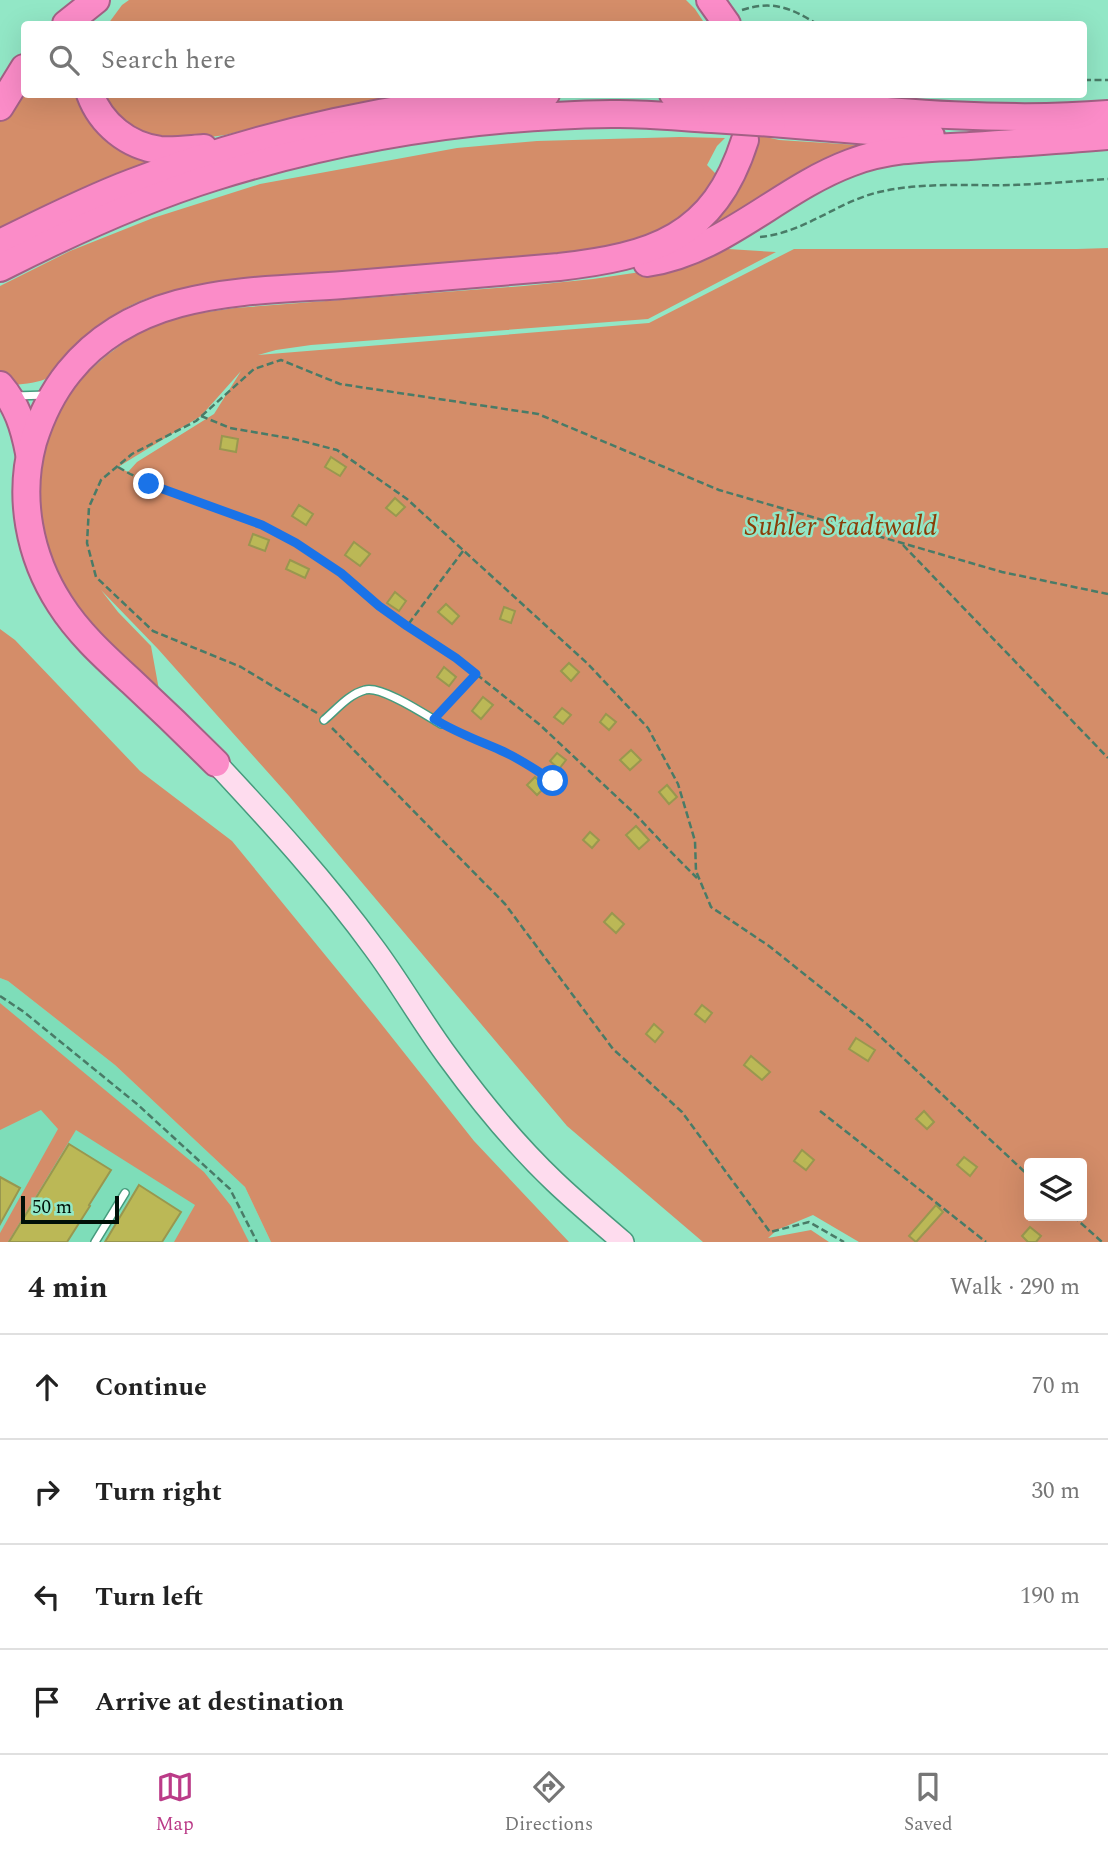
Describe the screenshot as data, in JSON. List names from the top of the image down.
{
  "parks": ["Suhler Stadtwald"],
  "scale_bar": "50 m",
  "page": {
    "search": "Search here",
    "scale": "50 m",
    "heading": ["4 min", "Walk · 290 m"],
    "list": [
      ["Continue", "70 m"],
      ["Turn right", "30 m"],
      ["Turn left", "190 m"],
      "Arrive at destination"
    ],
    "nav": ["Map", "Directions", "Saved"]
  }
}
